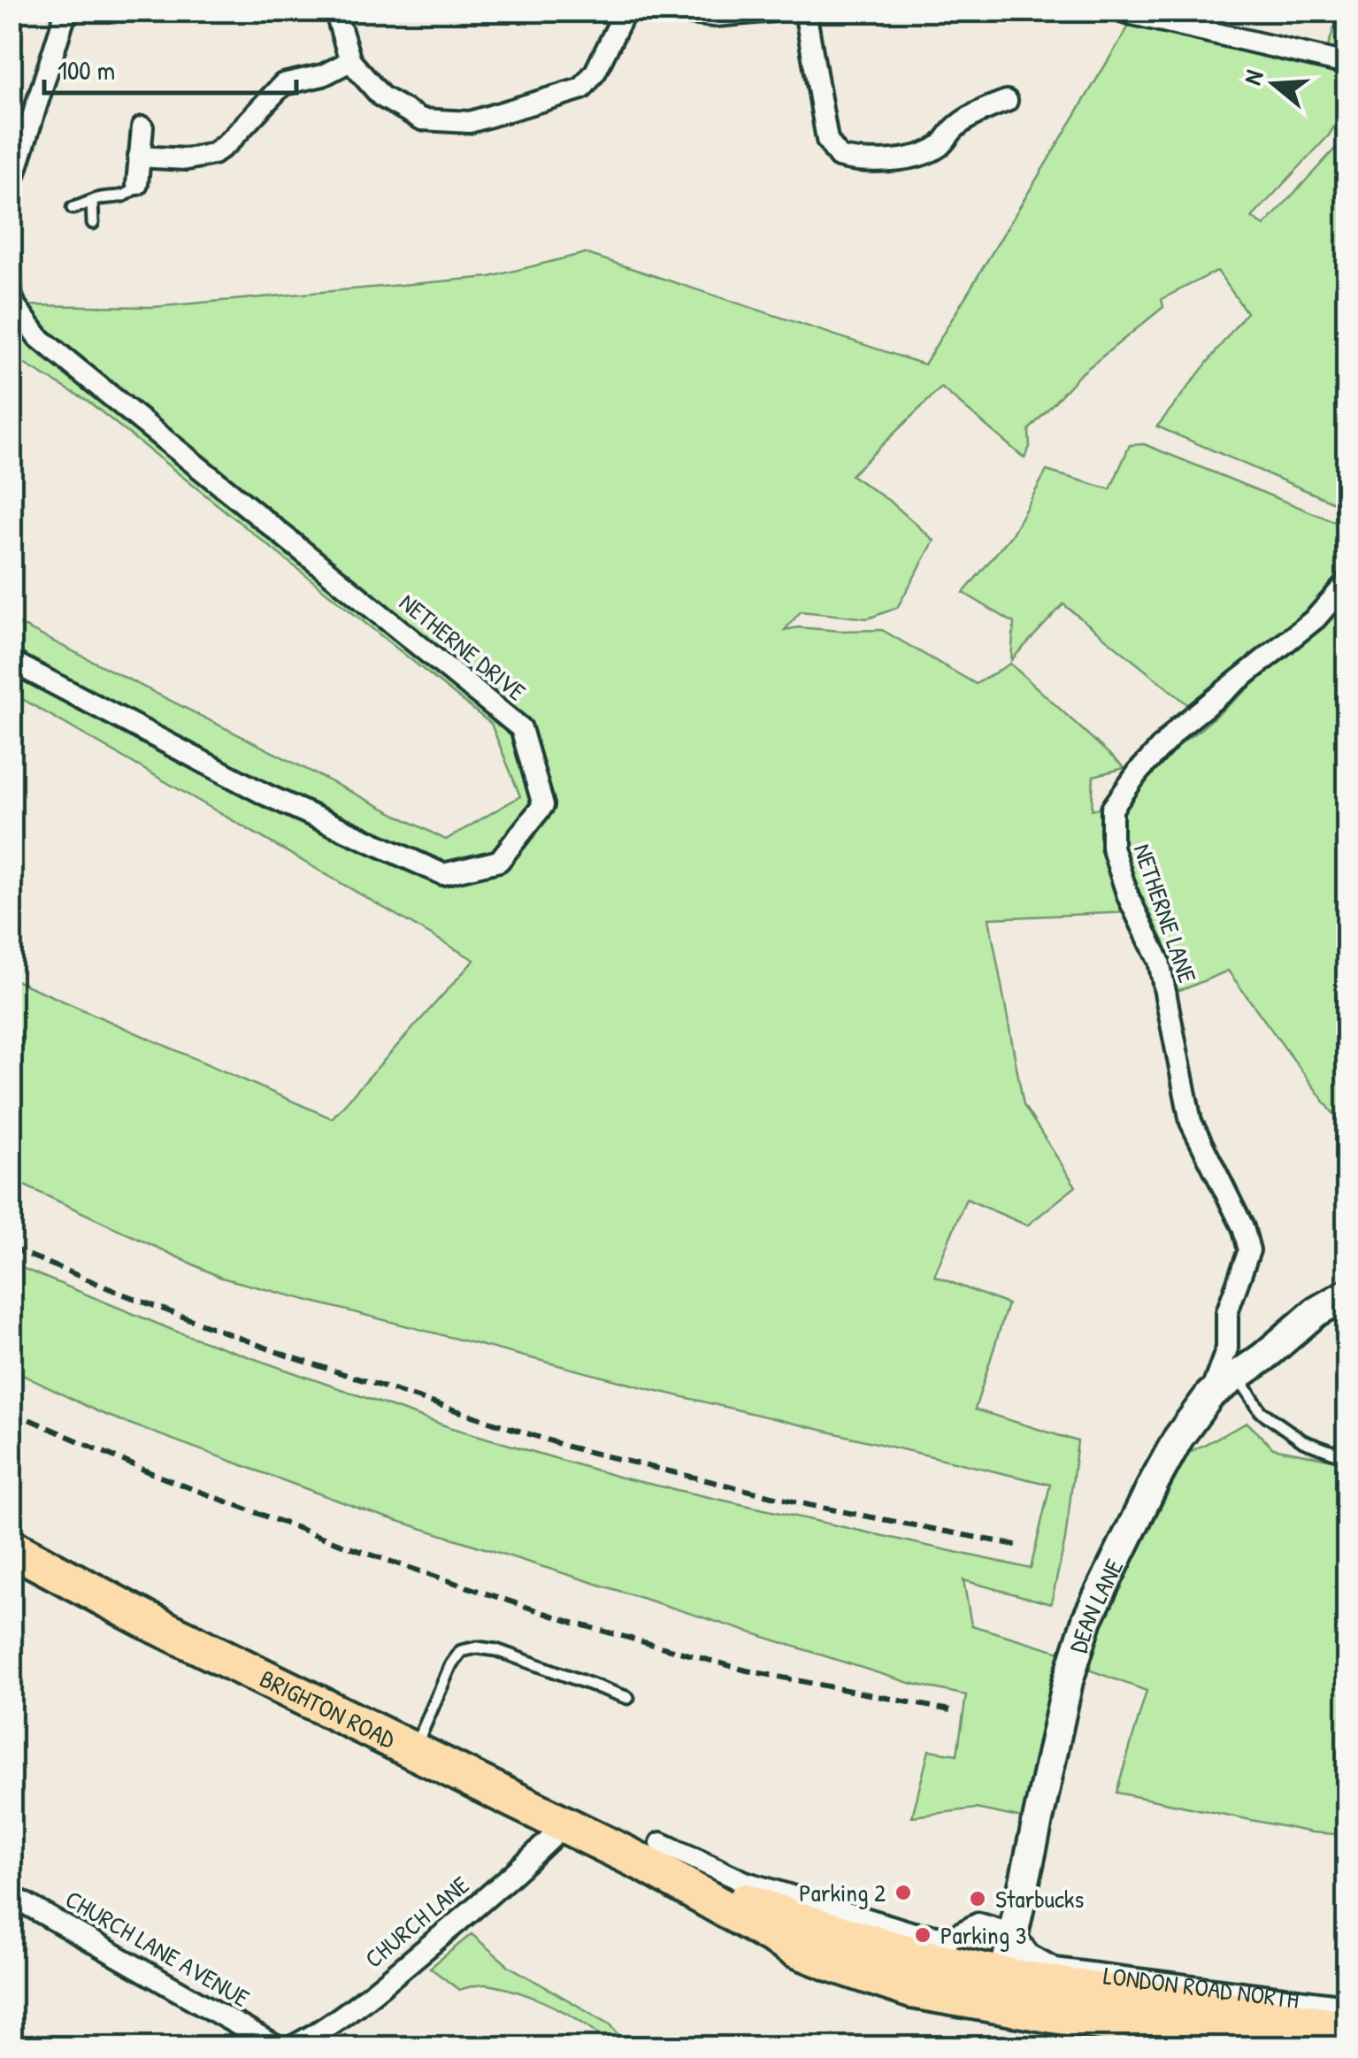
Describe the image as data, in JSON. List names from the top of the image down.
{
  "streets": {
    "highway": ["BRIGHTON ROAD", "LONDON ROAD NORTH"],
    "street": [
      "NETHERNE DRIVE",
      "NETHERNE LANE",
      "DEAN LANE",
      "CHURCH LANE",
      "CHURCH LANE AVENUE"
    ]
  },
  "crossings": [
    ["NETHERNE LANE", "DEAN LANE"],
    ["DEAN LANE", "BRIGHTON ROAD"],
    ["DEAN LANE", "LONDON ROAD NORTH"],
    ["BRIGHTON ROAD", "CHURCH LANE"],
    ["BRIGHTON ROAD", "LONDON ROAD NORTH"]
  ],
  "places": ["Parking 2", "Starbucks", "Parking 3"],
  "scale_bar": "100 m",
  "north": "left"
}
